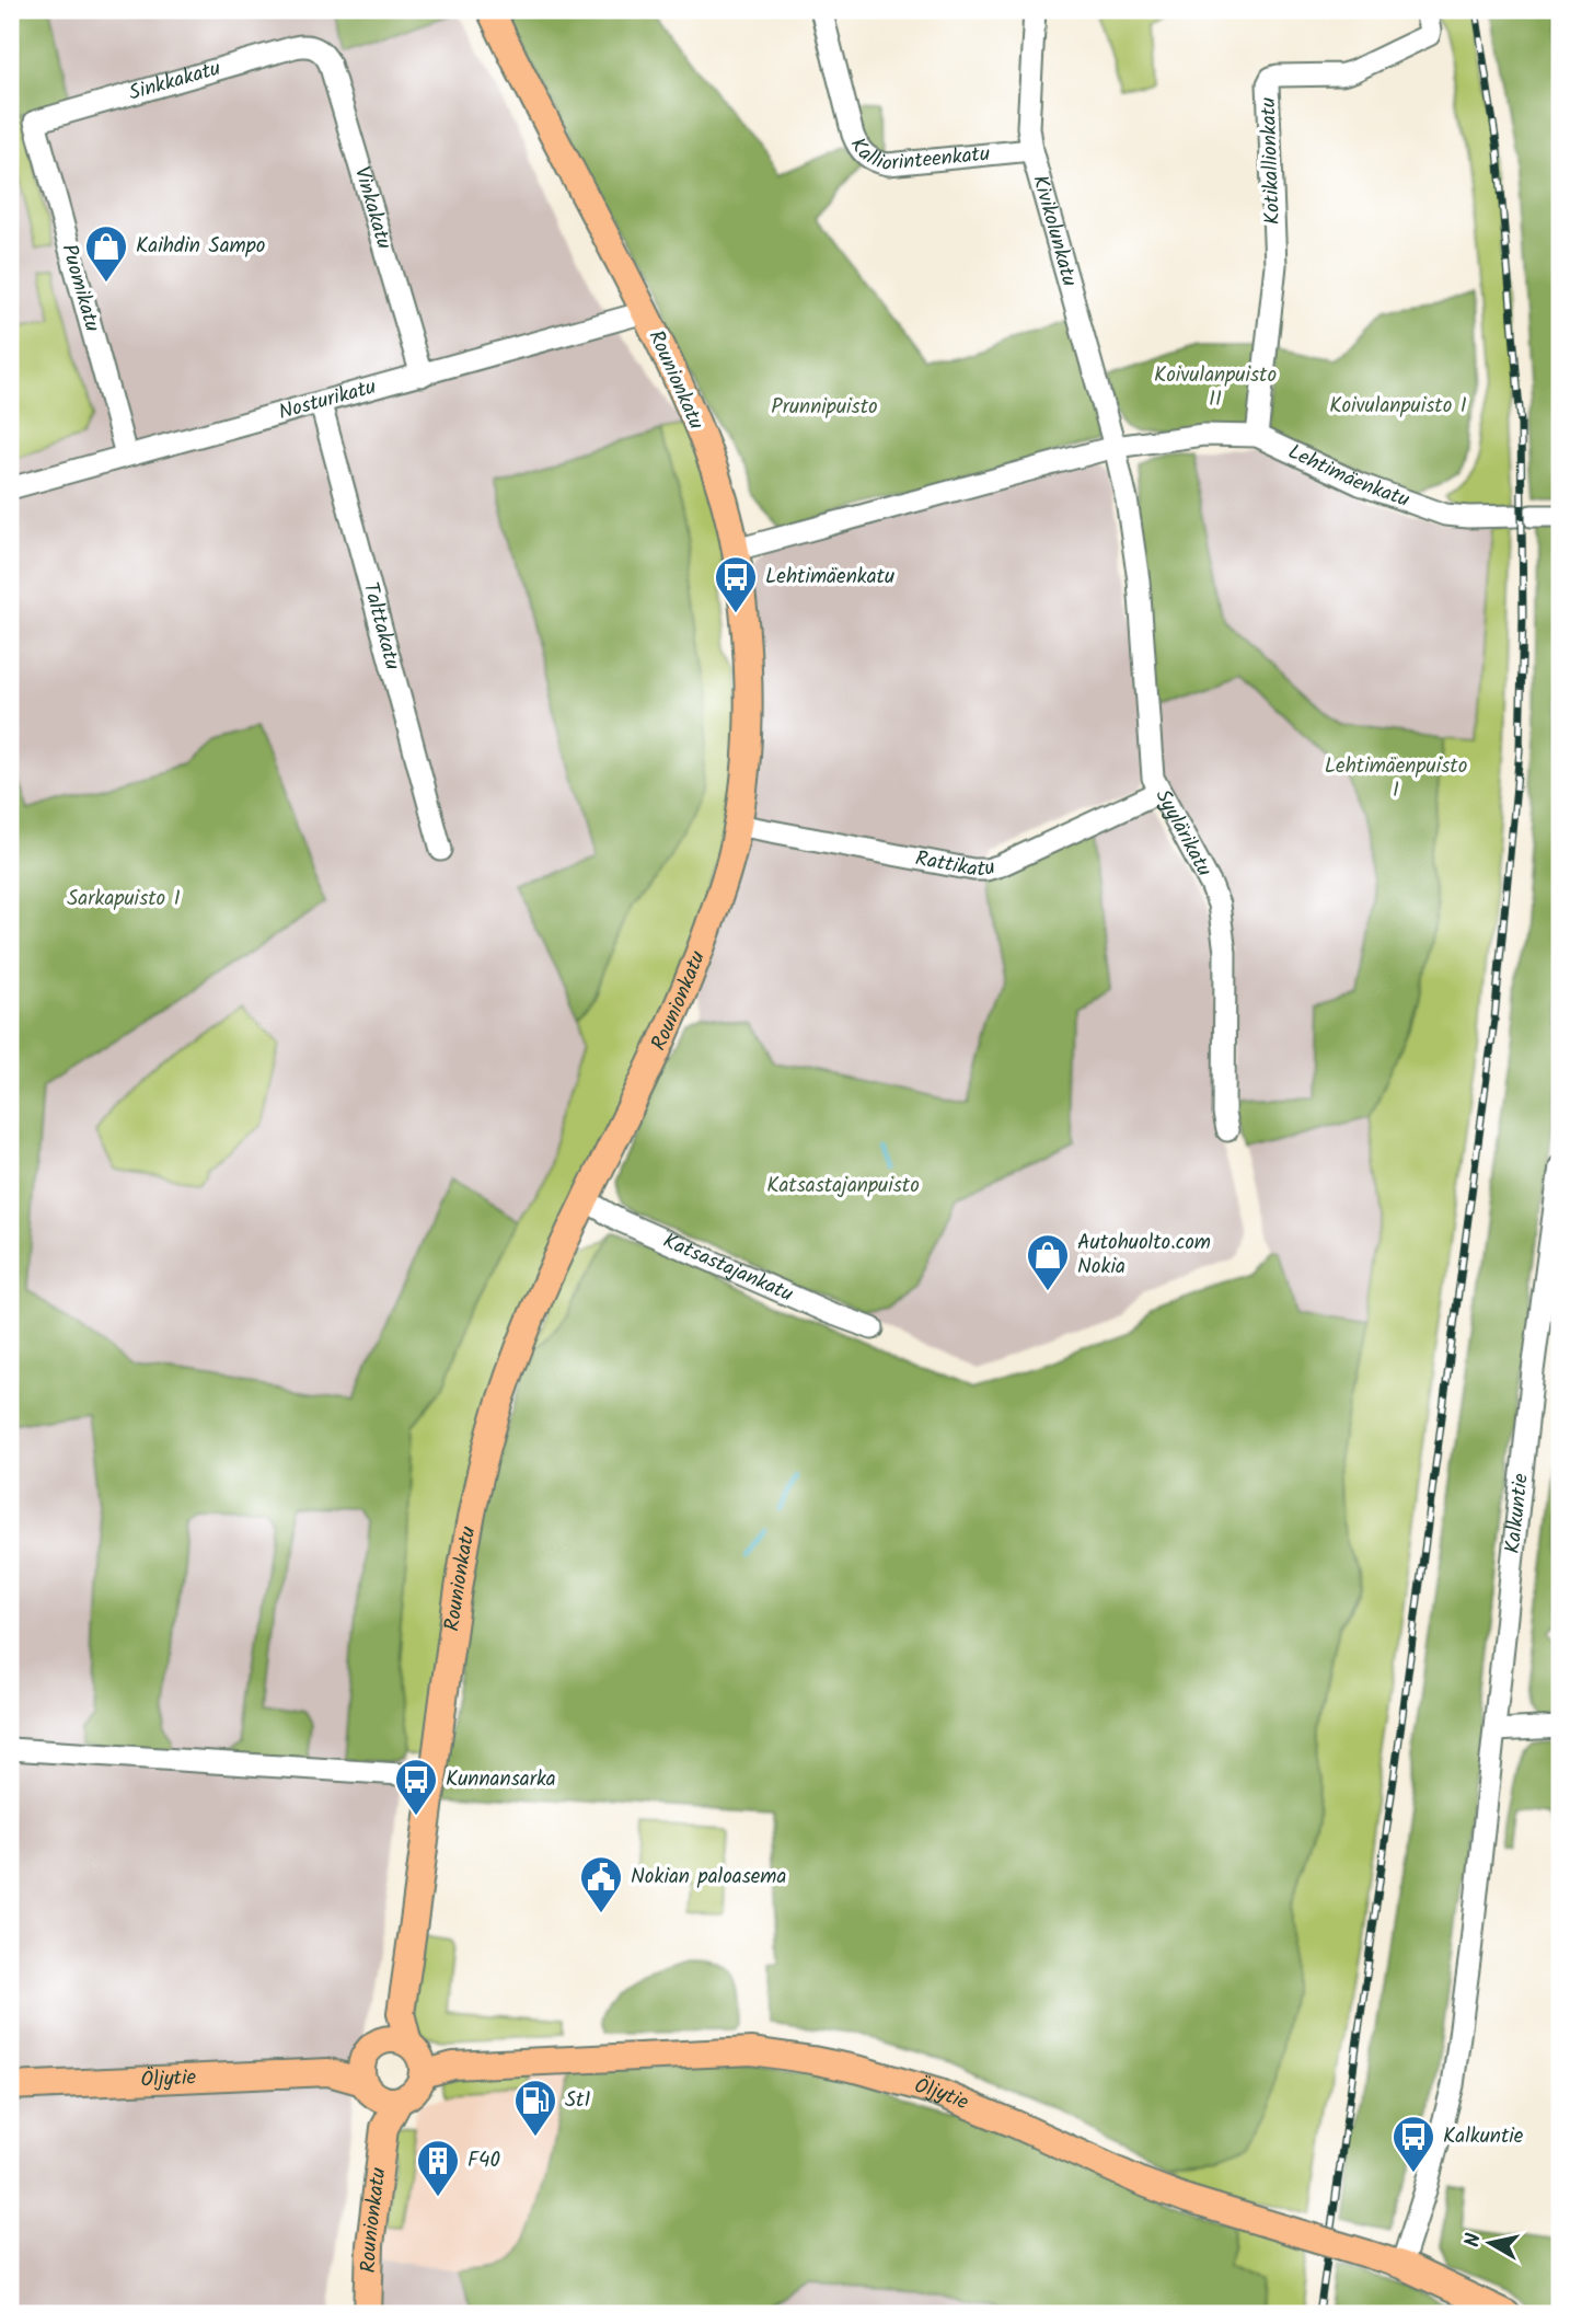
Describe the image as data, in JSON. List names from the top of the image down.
{
  "streets": {
    "main road": ["Rounionkatu", "Öljytie"],
    "street": [
      "Sinkkakatu",
      "Kalliorinteenkatu",
      "Kotikallionkatu",
      "Vinkakatu",
      "Kivikolunkatu",
      "Puomikatu",
      "Nosturikatu",
      "Lehtimäenkatu",
      "Talttakatu",
      "Syylärikatu",
      "Rattikatu",
      "Katsastajankatu",
      "Kalkuntie"
    ]
  },
  "crossings": [
    ["Sinkkakatu", "Vinkakatu"],
    ["Sinkkakatu", "Puomikatu"],
    ["Kalliorinteenkatu", "Kivikolunkatu"],
    ["Kotikallionkatu", "Lehtimäenkatu"],
    ["Vinkakatu", "Nosturikatu"],
    ["Kivikolunkatu", "Lehtimäenkatu"],
    ["Kivikolunkatu", "Syylärikatu"],
    ["Puomikatu", "Nosturikatu"],
    ["Rounionkatu", "Nosturikatu"],
    ["Rounionkatu", "Lehtimäenkatu"],
    ["Rounionkatu", "Rattikatu"],
    ["Rounionkatu", "Katsastajankatu"],
    ["Rounionkatu", "Öljytie"],
    ["Nosturikatu", "Talttakatu"],
    ["Lehtimäenkatu", "Syylärikatu"],
    ["Syylärikatu", "Rattikatu"],
    ["Kalkuntie", "Öljytie"]
  ],
  "parks": [
    "Koivulanpuisto II",
    "Koivulanpuisto I",
    "Prunnipuisto",
    "Lehtimäenpuisto I",
    "Sarkapuisto I",
    "Katsastajanpuisto"
  ],
  "places": {
    "shop": ["Kaihdin Sampo", "Autohuolto.com Nokia"],
    "bus stop": ["Lehtimäenkatu", "Kunnansarka", "Kalkuntie"],
    "public building": ["Nokian paloasema"],
    "fuel station": ["St1"],
    "building": ["F40"]
  },
  "north": "left"
}
